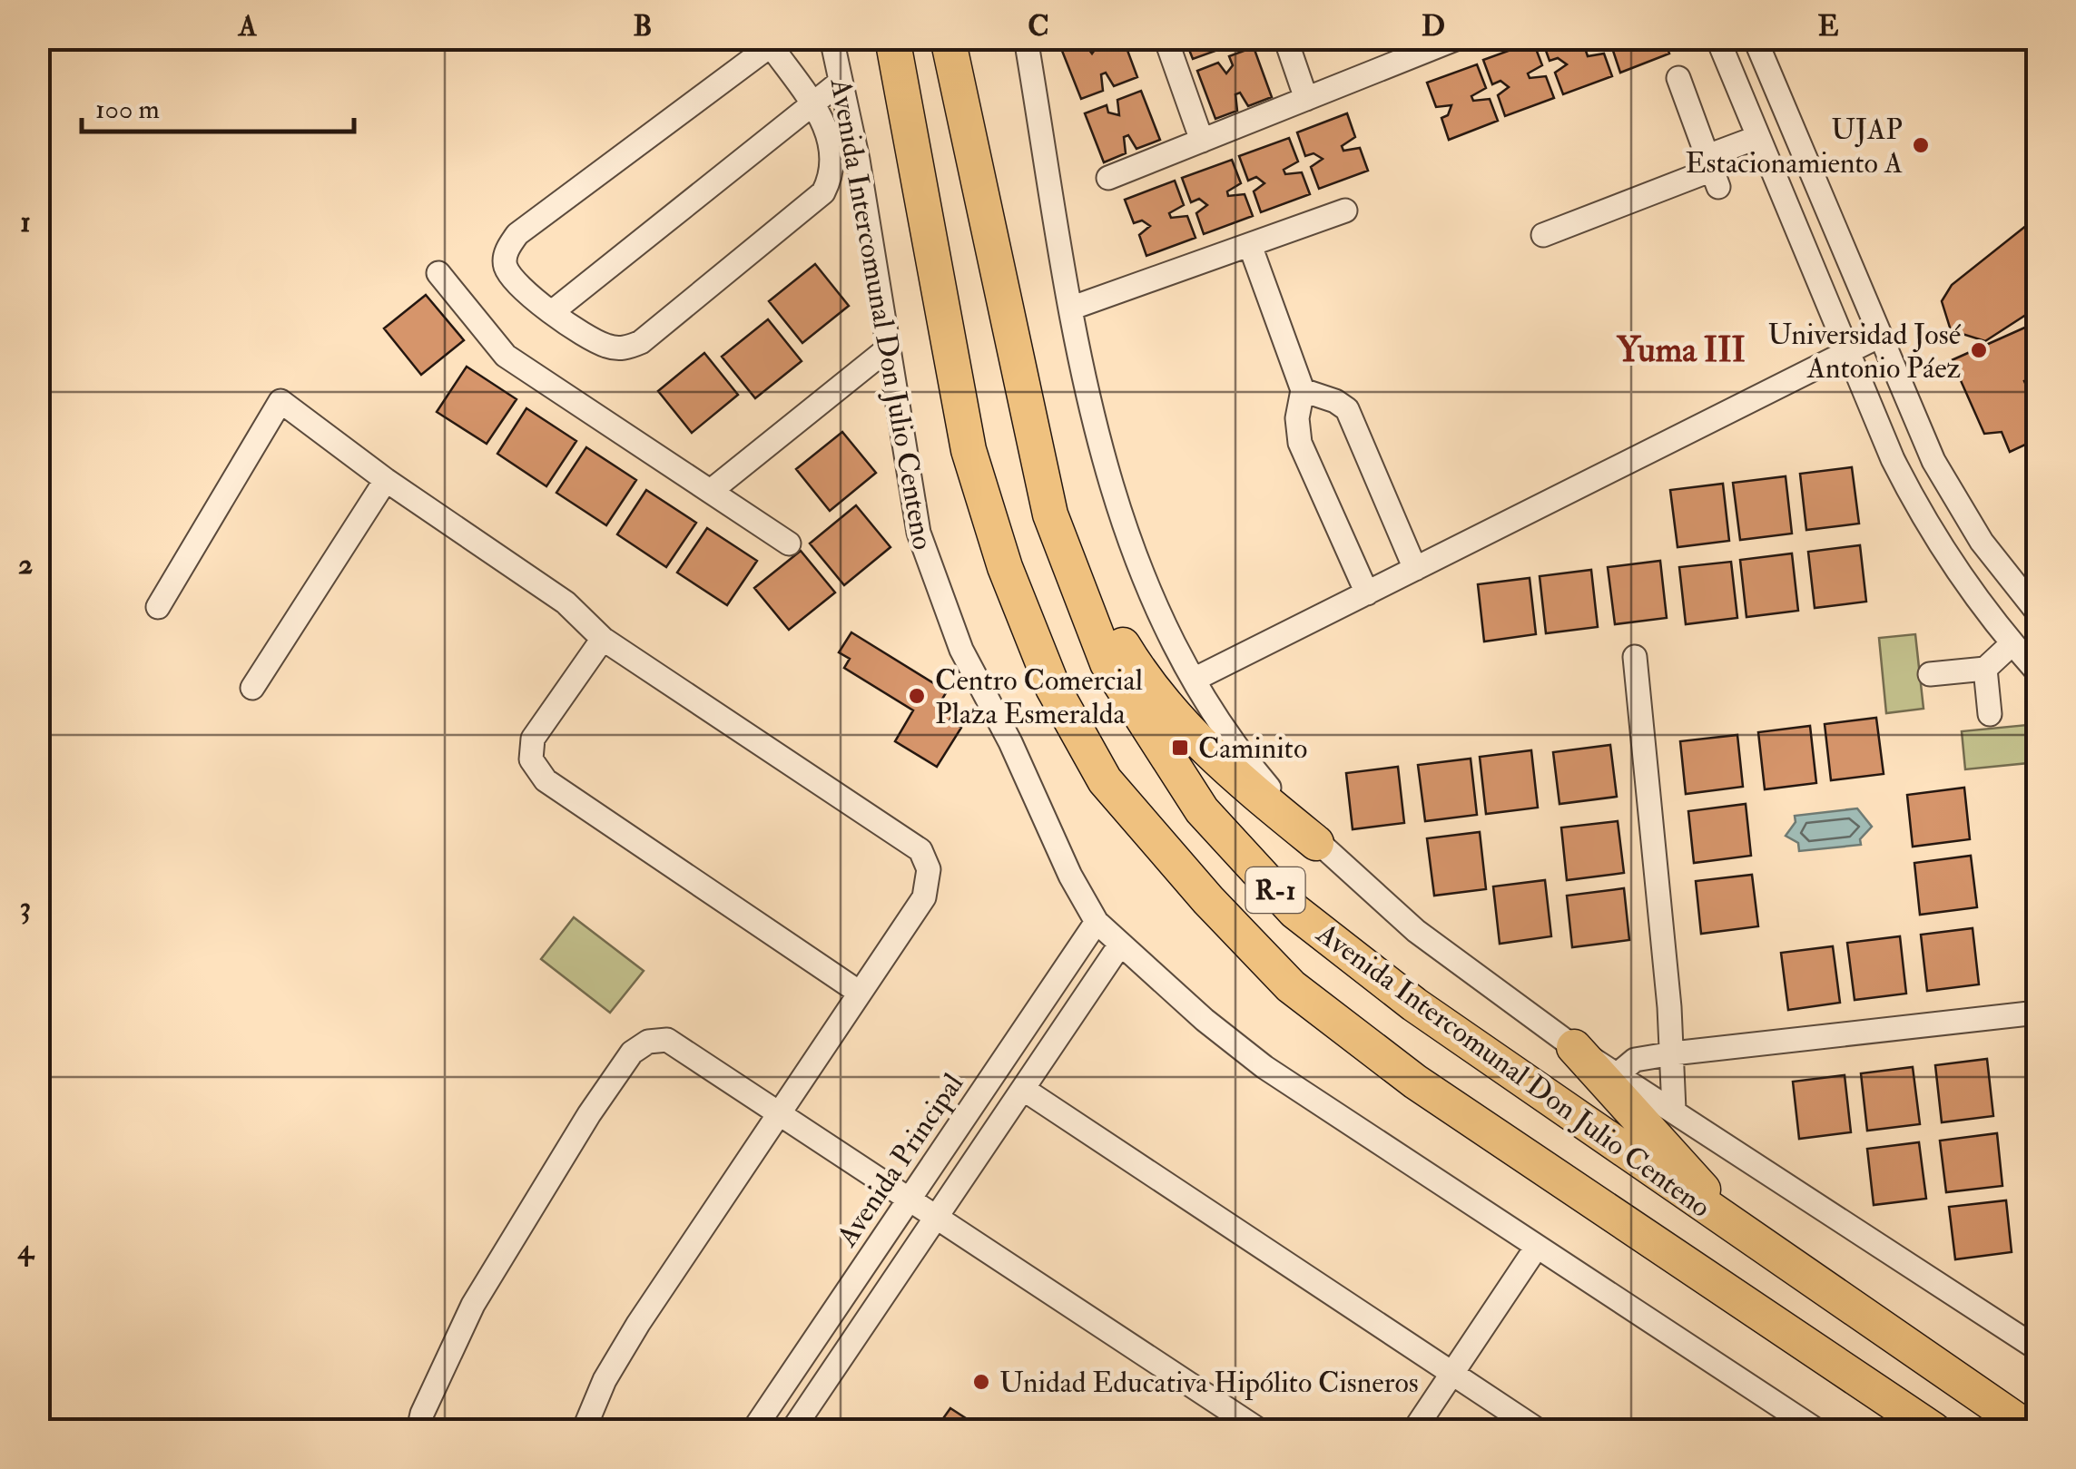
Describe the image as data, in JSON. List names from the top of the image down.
{
  "streets": {
    "main road": ["Avenida Intercomunal Don Julio Centeno", "R-1"],
    "street": ["Avenida Principal"]
  },
  "crossings": [
    ["Avenida Intercomunal Don Julio Centeno", "Avenida Principal"]
  ],
  "districts": ["Yuma III"],
  "places": {
    "other": [
      "UJAP Estacionamiento A",
      "Universidad José Antonio Páez",
      "Centro Comercial Plaza Esmeralda",
      "Unidad Educativa Hipólito Cisneros"
    ],
    "transit": ["Caminito"]
  },
  "scale_bar": "100 m",
  "grid": {
    "columns": [
      "A",
      "B",
      "C",
      "D",
      "E"
    ],
    "rows": [
      "1",
      "2",
      "3",
      "4"
    ]
  }
}
